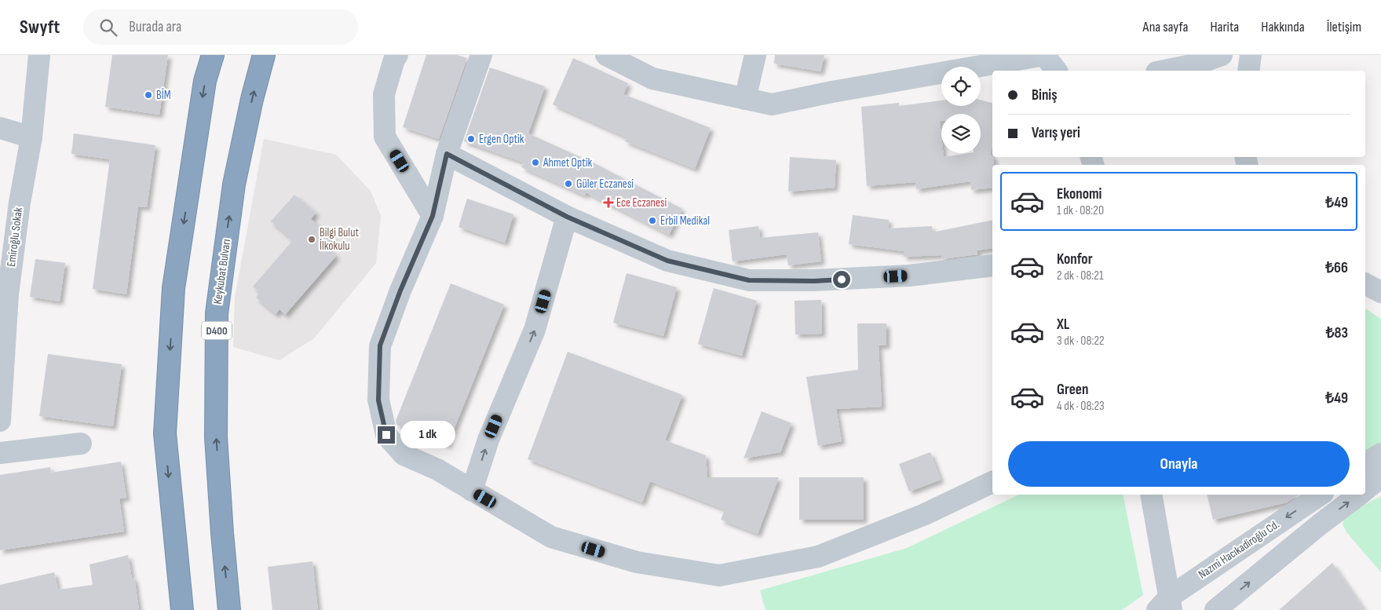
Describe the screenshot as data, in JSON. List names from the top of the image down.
{
  "streets": {
    "highway": ["Keykubat Bulvarı", "D400"],
    "street": ["Emiroğlu Sokak", "Nazmi Hacıkadiroğlu Cd."]
  },
  "places": {
    "other": [
      "BİM",
      "Ergen Optik",
      "Ahmet Optik",
      "Güler Eczanesi",
      "Erbil Medikal",
      "Bilgi Bulut İlkokulu"
    ],
    "health": ["Ece Eczanesi"]
  },
  "page": {
    "header": "Swyft",
    "search": "Burada ara",
    "nav": [
      "Ana sayfa",
      "Harita",
      "Hakkında",
      "İletişim"
    ],
    "banner": ["Biniş", "Varış yeri"],
    "list": [
      {
        "name": "Ekonomi",
        "note": "1 dk · 08:20",
        "value": "₺49"
      },
      {
        "name": "Konfor",
        "note": "2 dk · 08:21",
        "value": "₺66"
      },
      {
        "name": "XL",
        "note": "3 dk · 08:22",
        "value": "₺83"
      },
      {
        "name": "Green",
        "note": "4 dk · 08:23",
        "value": "₺49"
      }
    ],
    "bubble": "1 dk",
    "buttons": "Onayla"
  }
}
